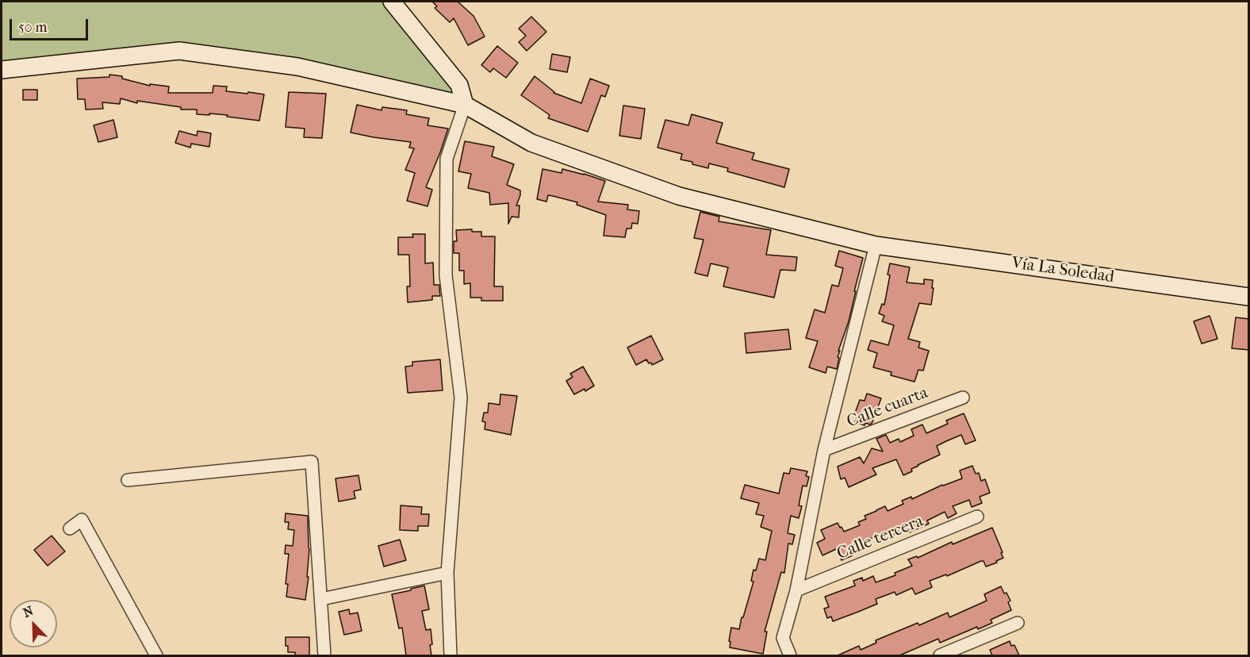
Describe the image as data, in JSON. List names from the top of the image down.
{
  "streets": {
    "street": ["Vía La Soledad", "Calle cuarta", "Calle tercera"]
  },
  "scale_bar": "50 m",
  "north": "top left"
}
